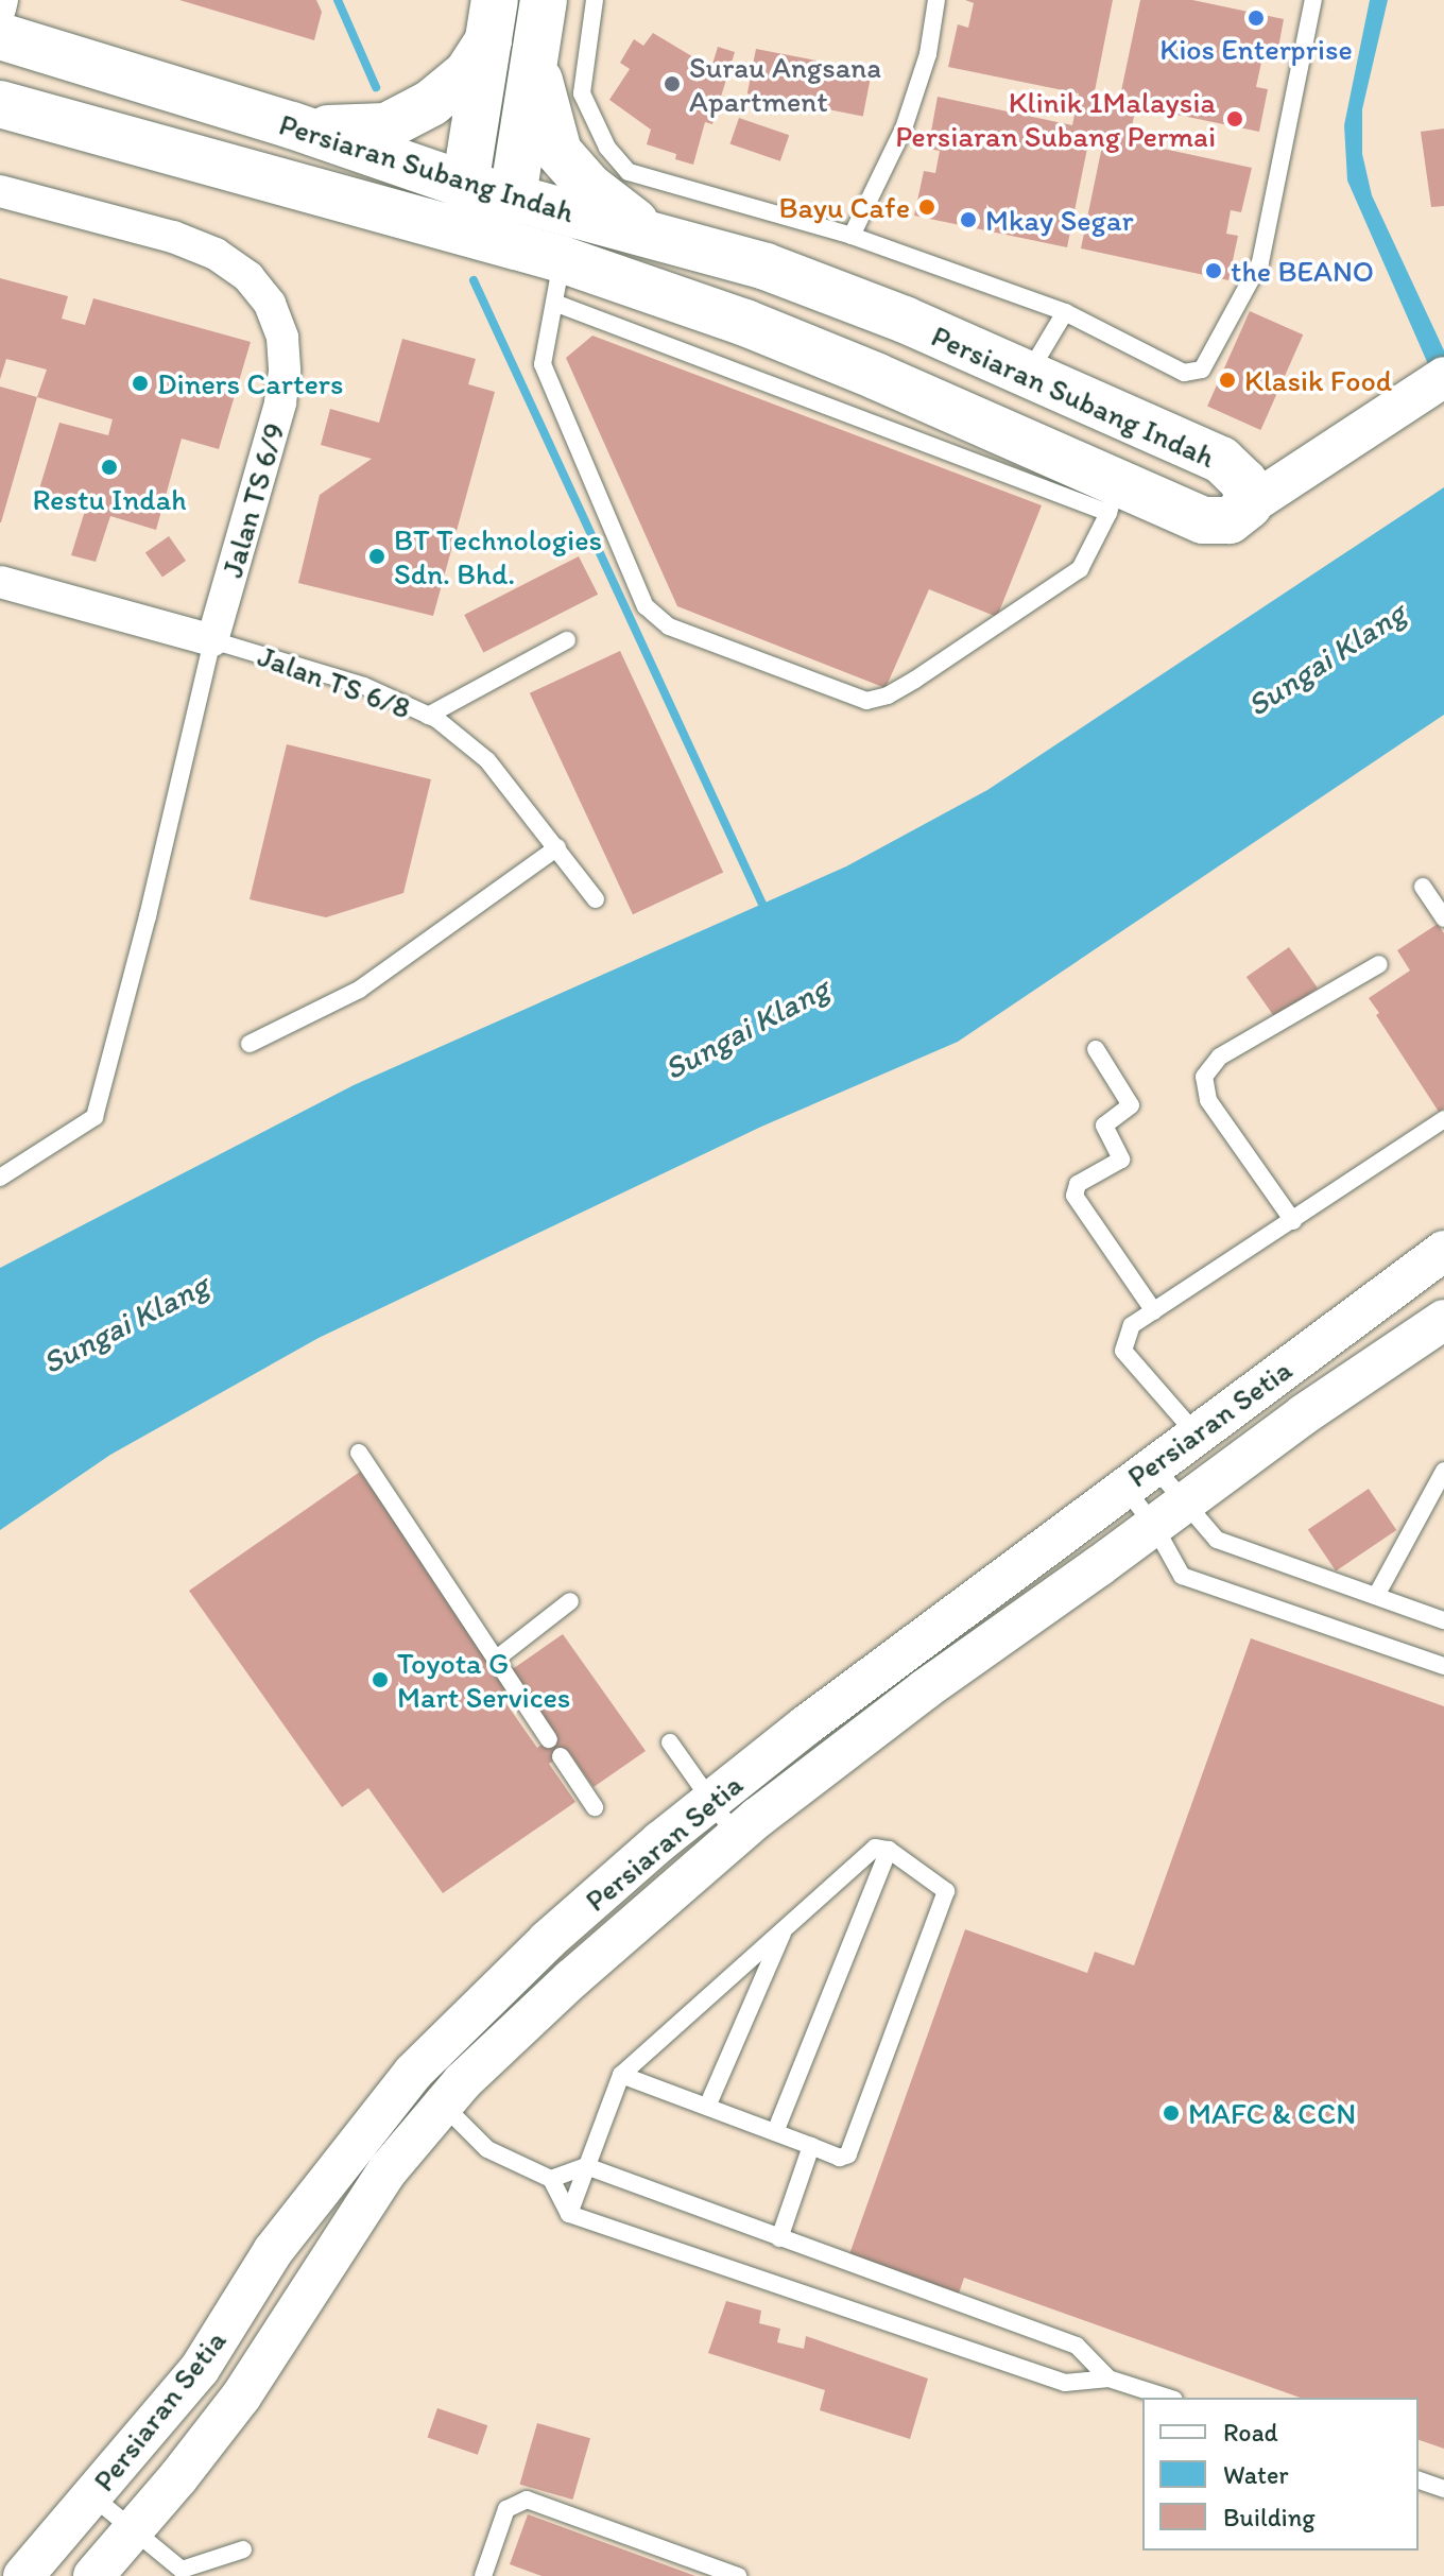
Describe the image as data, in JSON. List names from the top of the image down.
{
  "streets": {
    "main road": ["Persiaran Subang Indah"],
    "street": ["Jalan TS 6/9", "Jalan TS 6/8", "Persiaran Setia"]
  },
  "crossings": [
    ["Jalan TS 6/9", "Jalan TS 6/8"]
  ],
  "water": ["Sungai Klang"],
  "places": [
    "Kios Enterprise",
    "Surau Angsana Apartment",
    "Klinik 1Malaysia Persiaran Subang Permai",
    "Bayu Cafe",
    "Mkay Segar",
    "the BEANO",
    "Klasik Food",
    "Diners Carters",
    "Restu Indah",
    "BT Technologies Sdn. Bhd.",
    "Toyota G Mart Services",
    "MAFC & CCN"
  ],
  "legend": ["Road", "Water", "Building"]
}
